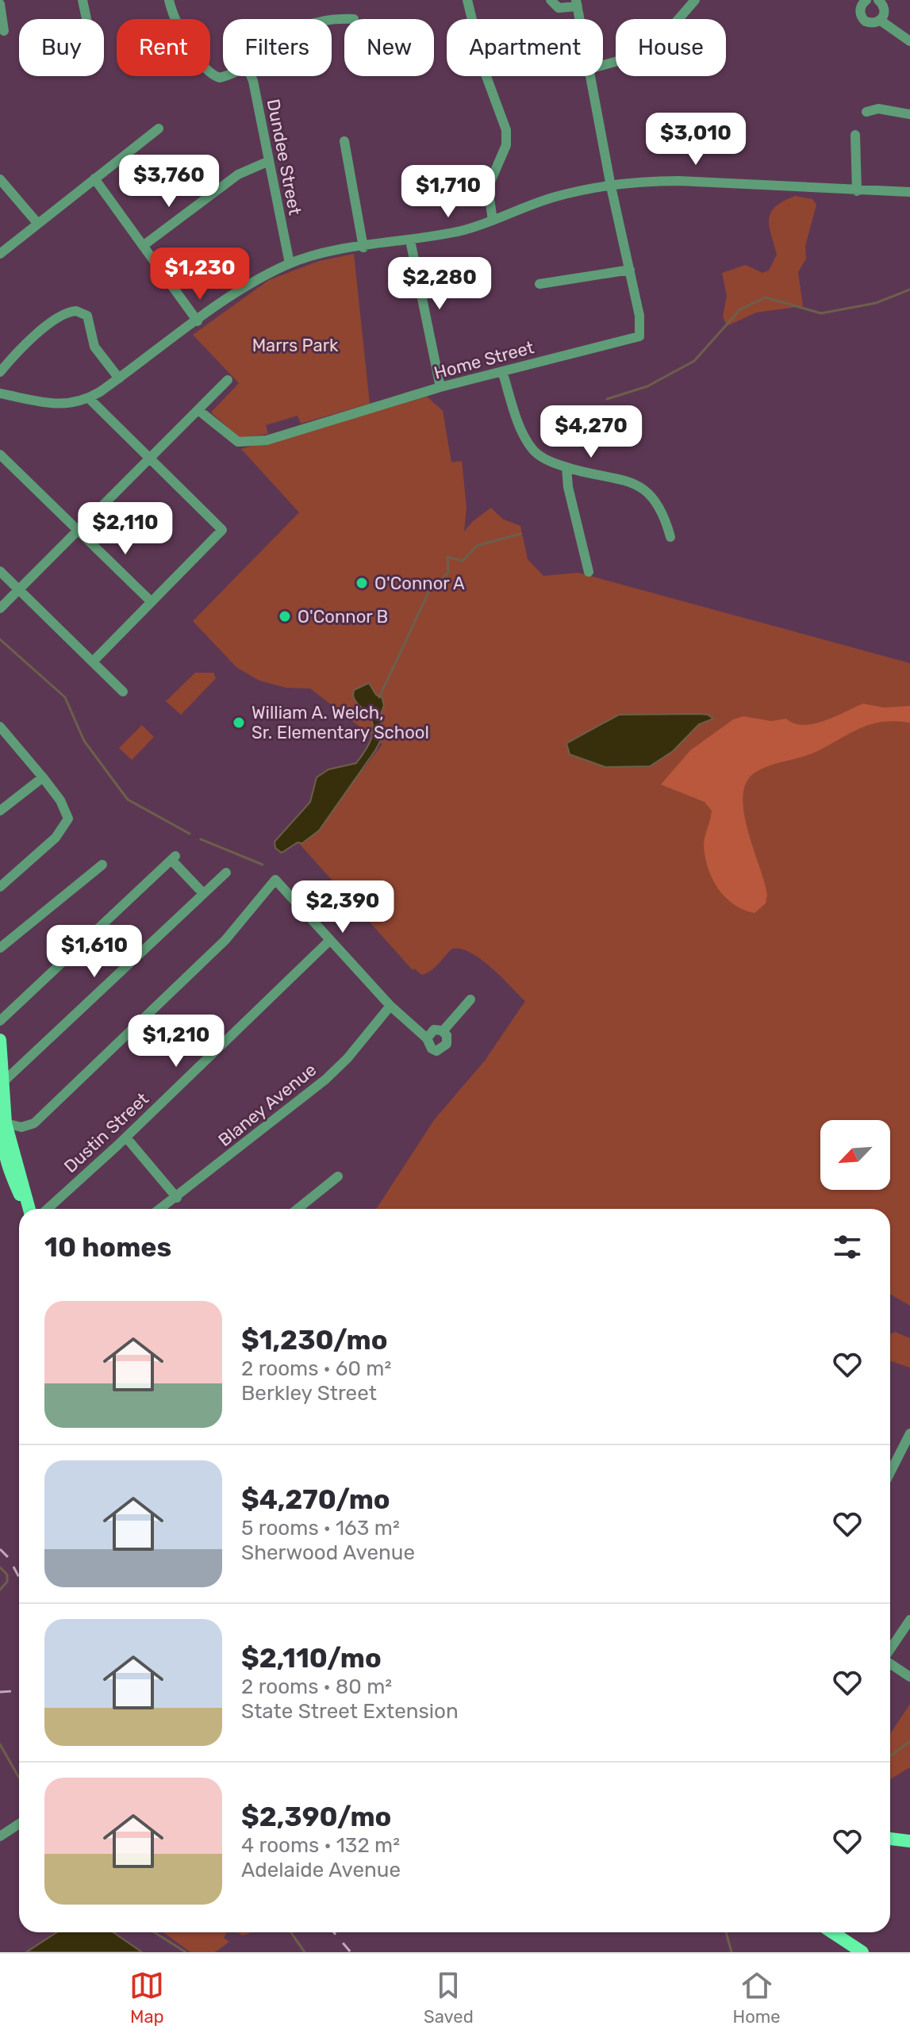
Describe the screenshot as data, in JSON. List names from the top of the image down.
{
  "streets": {
    "street": [
      "Dundee Street",
      "Home Street",
      "Blaney Avenue",
      "Dustin Street"
    ]
  },
  "parks": ["Marrs Park"],
  "places": ["O'Connor A", "O'Connor B", "William A. Welch, Sr. Elementary School"],
  "north": "bottom left",
  "page": {
    "chip": [
      "Buy",
      "Rent",
      "Filters",
      "New",
      "Apartment",
      "House"
    ],
    "price": [
      "$3,010",
      "$3,760",
      "$1,710",
      "$1,230",
      "$2,280",
      "$4,270",
      "$2,110",
      "$2,390",
      "$1,610",
      "$1,210"
    ],
    "heading": "10 homes",
    "list": [
      {
        "name": "$1,230/mo",
        "note": "2 rooms · 60 m² · Berkley Street"
      },
      {
        "name": "$4,270/mo",
        "note": "5 rooms · 163 m² · Sherwood Avenue"
      },
      {
        "name": "$2,110/mo",
        "note": "2 rooms · 80 m² · State Street Extension"
      },
      {
        "name": "$2,390/mo",
        "note": "4 rooms · 132 m² · Adelaide Avenue"
      }
    ],
    "tabs": ["Map", "Saved", "Home"]
  }
}
